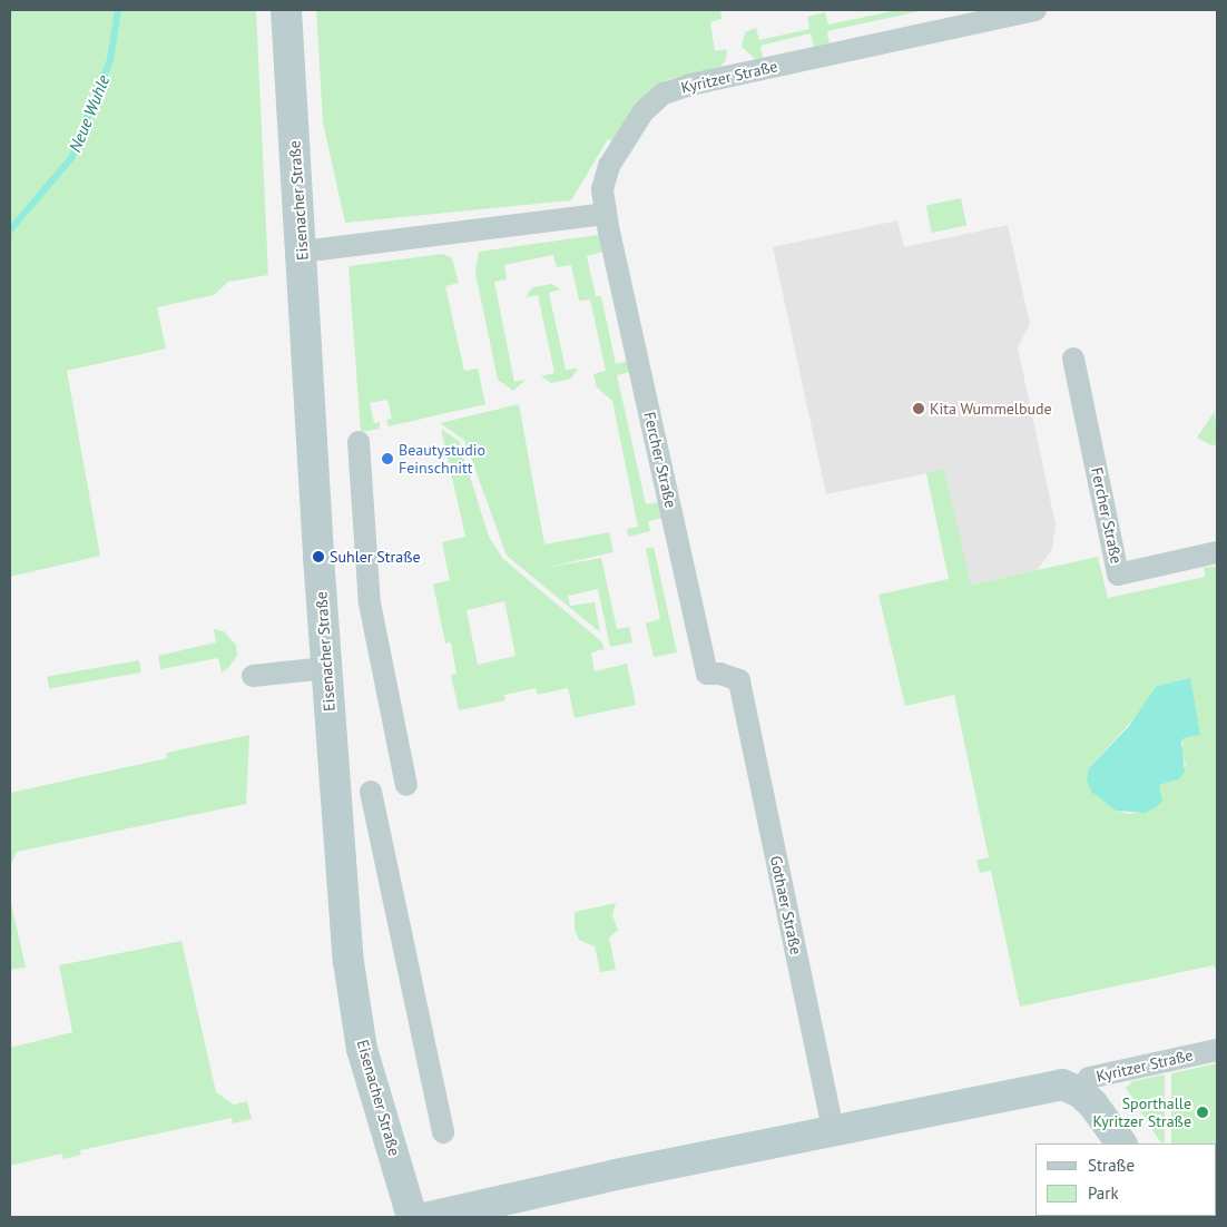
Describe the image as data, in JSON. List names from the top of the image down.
{
  "streets": {
    "street": [
      "Kyritzer Straße",
      "Eisenacher Straße",
      "Fercher Straße",
      "Gothaer Straße"
    ]
  },
  "crossings": [
    ["Kyritzer Straße", "Fercher Straße"],
    ["Fercher Straße", "Gothaer Straße"]
  ],
  "water": ["Neue Wuhle"],
  "places": [
    "Kita Wummelbude",
    "Beautystudio Feinschnitt",
    "Suhler Straße",
    "Sporthalle Kyritzer Straße"
  ],
  "legend": ["Straße", "Park"]
}
